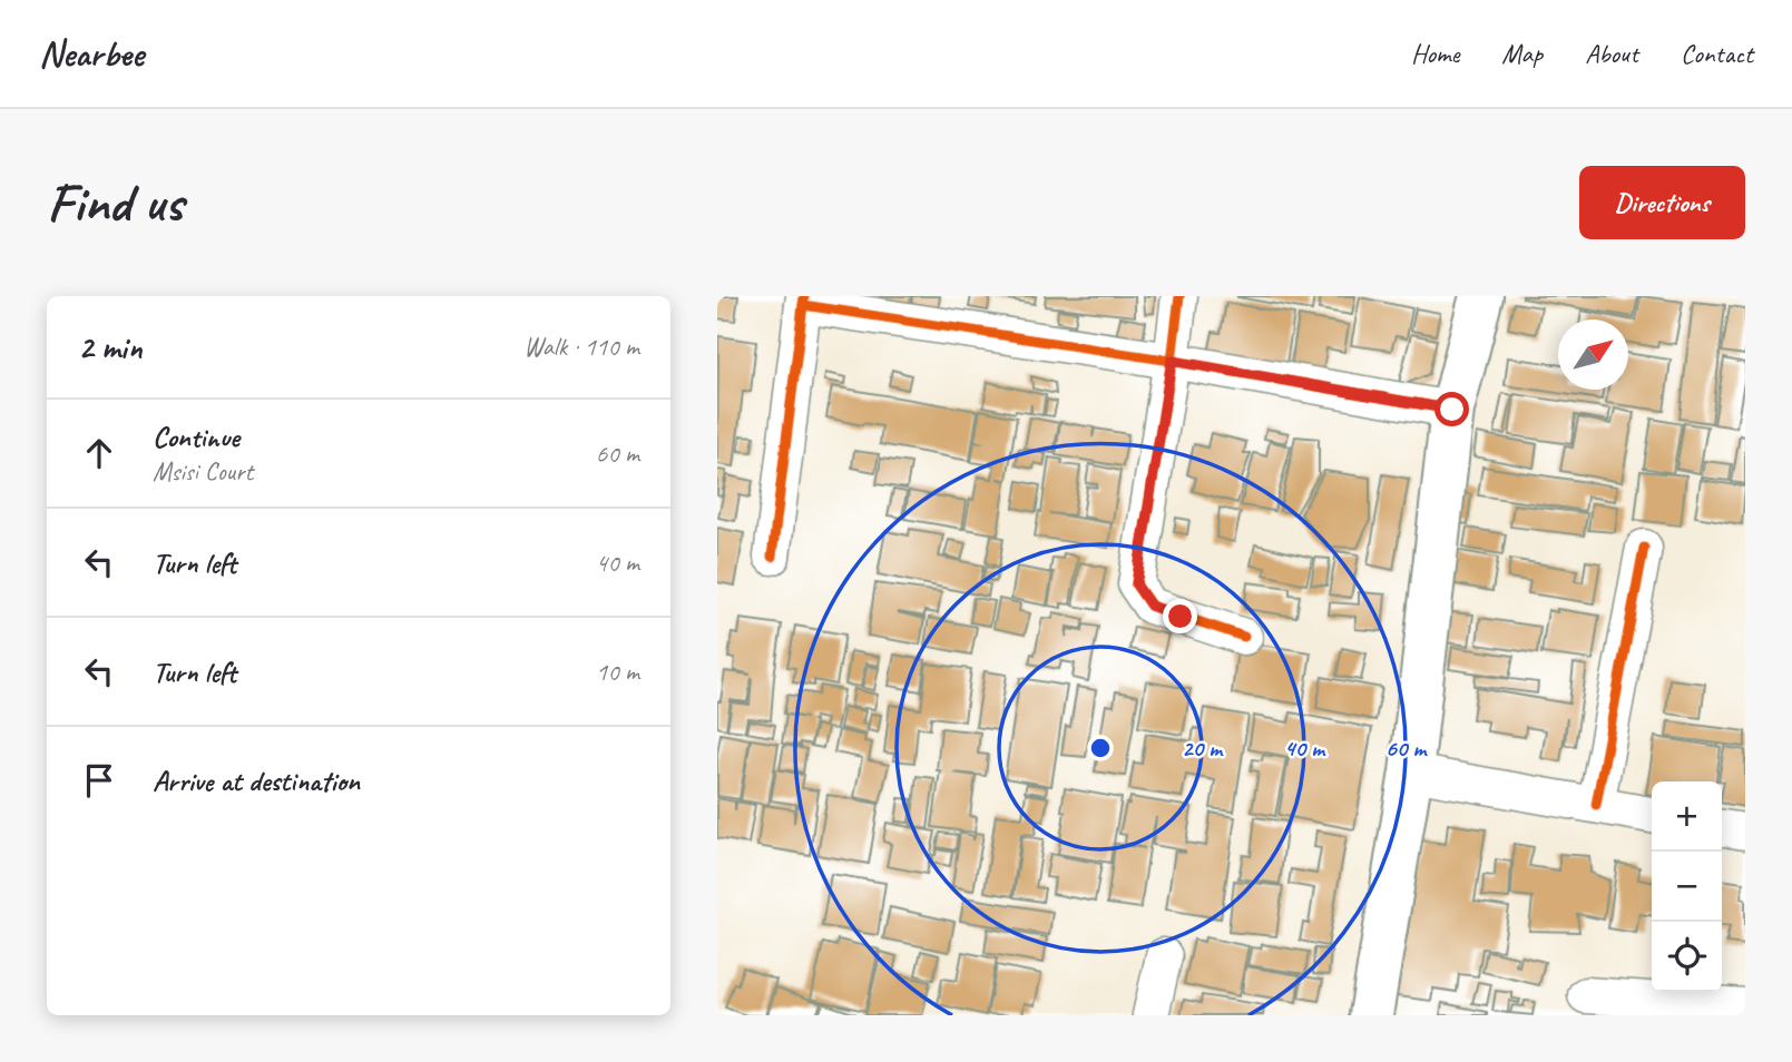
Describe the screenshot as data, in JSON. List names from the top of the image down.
{
  "north": "top right",
  "page": {
    "header": "Nearbee",
    "nav": [
      "Home",
      "Map",
      "About",
      "Contact"
    ],
    "buttons": "Directions",
    "title": "Find us",
    "heading": ["2 min", "Walk · 110 m"],
    "list": [
      ["Continue", "Msisi Court", "60 m"],
      ["Turn left", "40 m"],
      ["Turn left", "10 m"],
      "Arrive at destination"
    ],
    "map_buttons": ["+", "−"]
  },
  "rings": ["20 m", "40 m", "60 m"]
}
